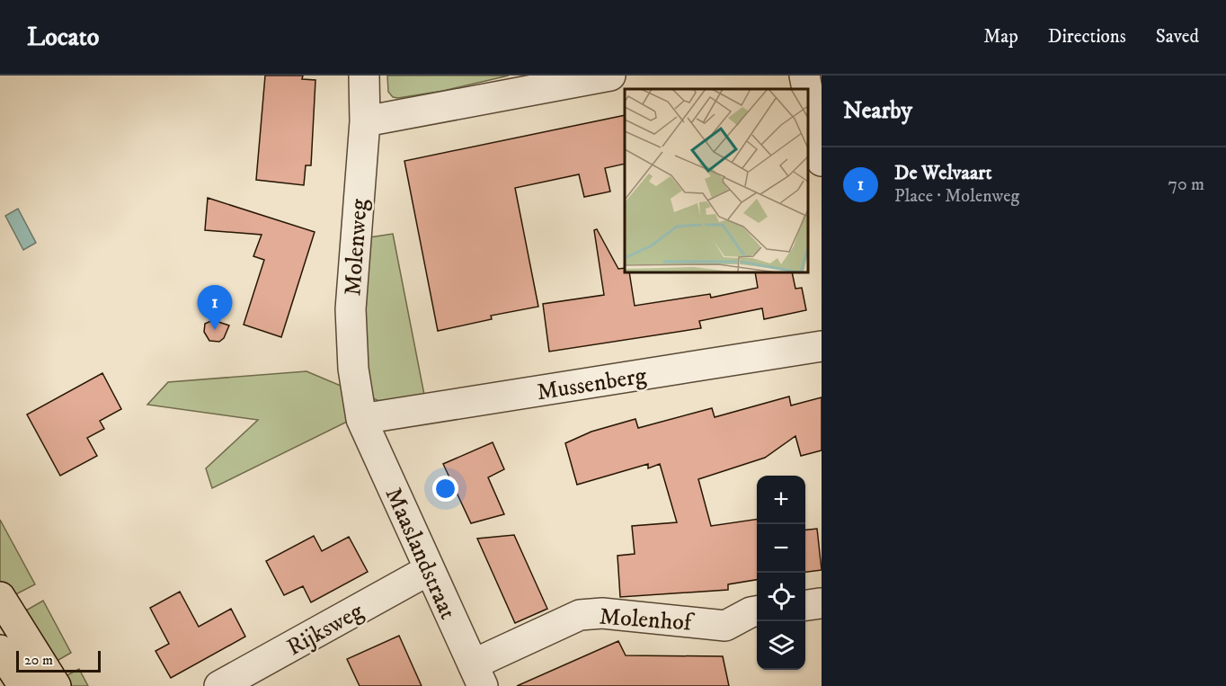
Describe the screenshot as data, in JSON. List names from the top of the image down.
{
  "streets": {
    "street": [
      "Molenweg",
      "Mussenberg",
      "Maaslandstraat",
      "Molenhof",
      "Rijksweg"
    ]
  },
  "crossings": [
    ["Molenweg", "Mussenberg"],
    ["Molenweg", "Maaslandstraat"],
    ["Mussenberg", "Maaslandstraat"],
    ["Maaslandstraat", "Molenhof"],
    ["Maaslandstraat", "Rijksweg"]
  ],
  "scale_bar": "20 m",
  "page": {
    "header": "Locato",
    "nav": ["Map", "Directions", "Saved"],
    "heading": "Nearby",
    "list": [
      {
        "mark": "1",
        "name": "De Welvaart",
        "note": "Place · Molenweg",
        "value": "70 m"
      }
    ],
    "pins": "1",
    "map_buttons": ["+", "−"],
    "scale": "20 m"
  }
}
